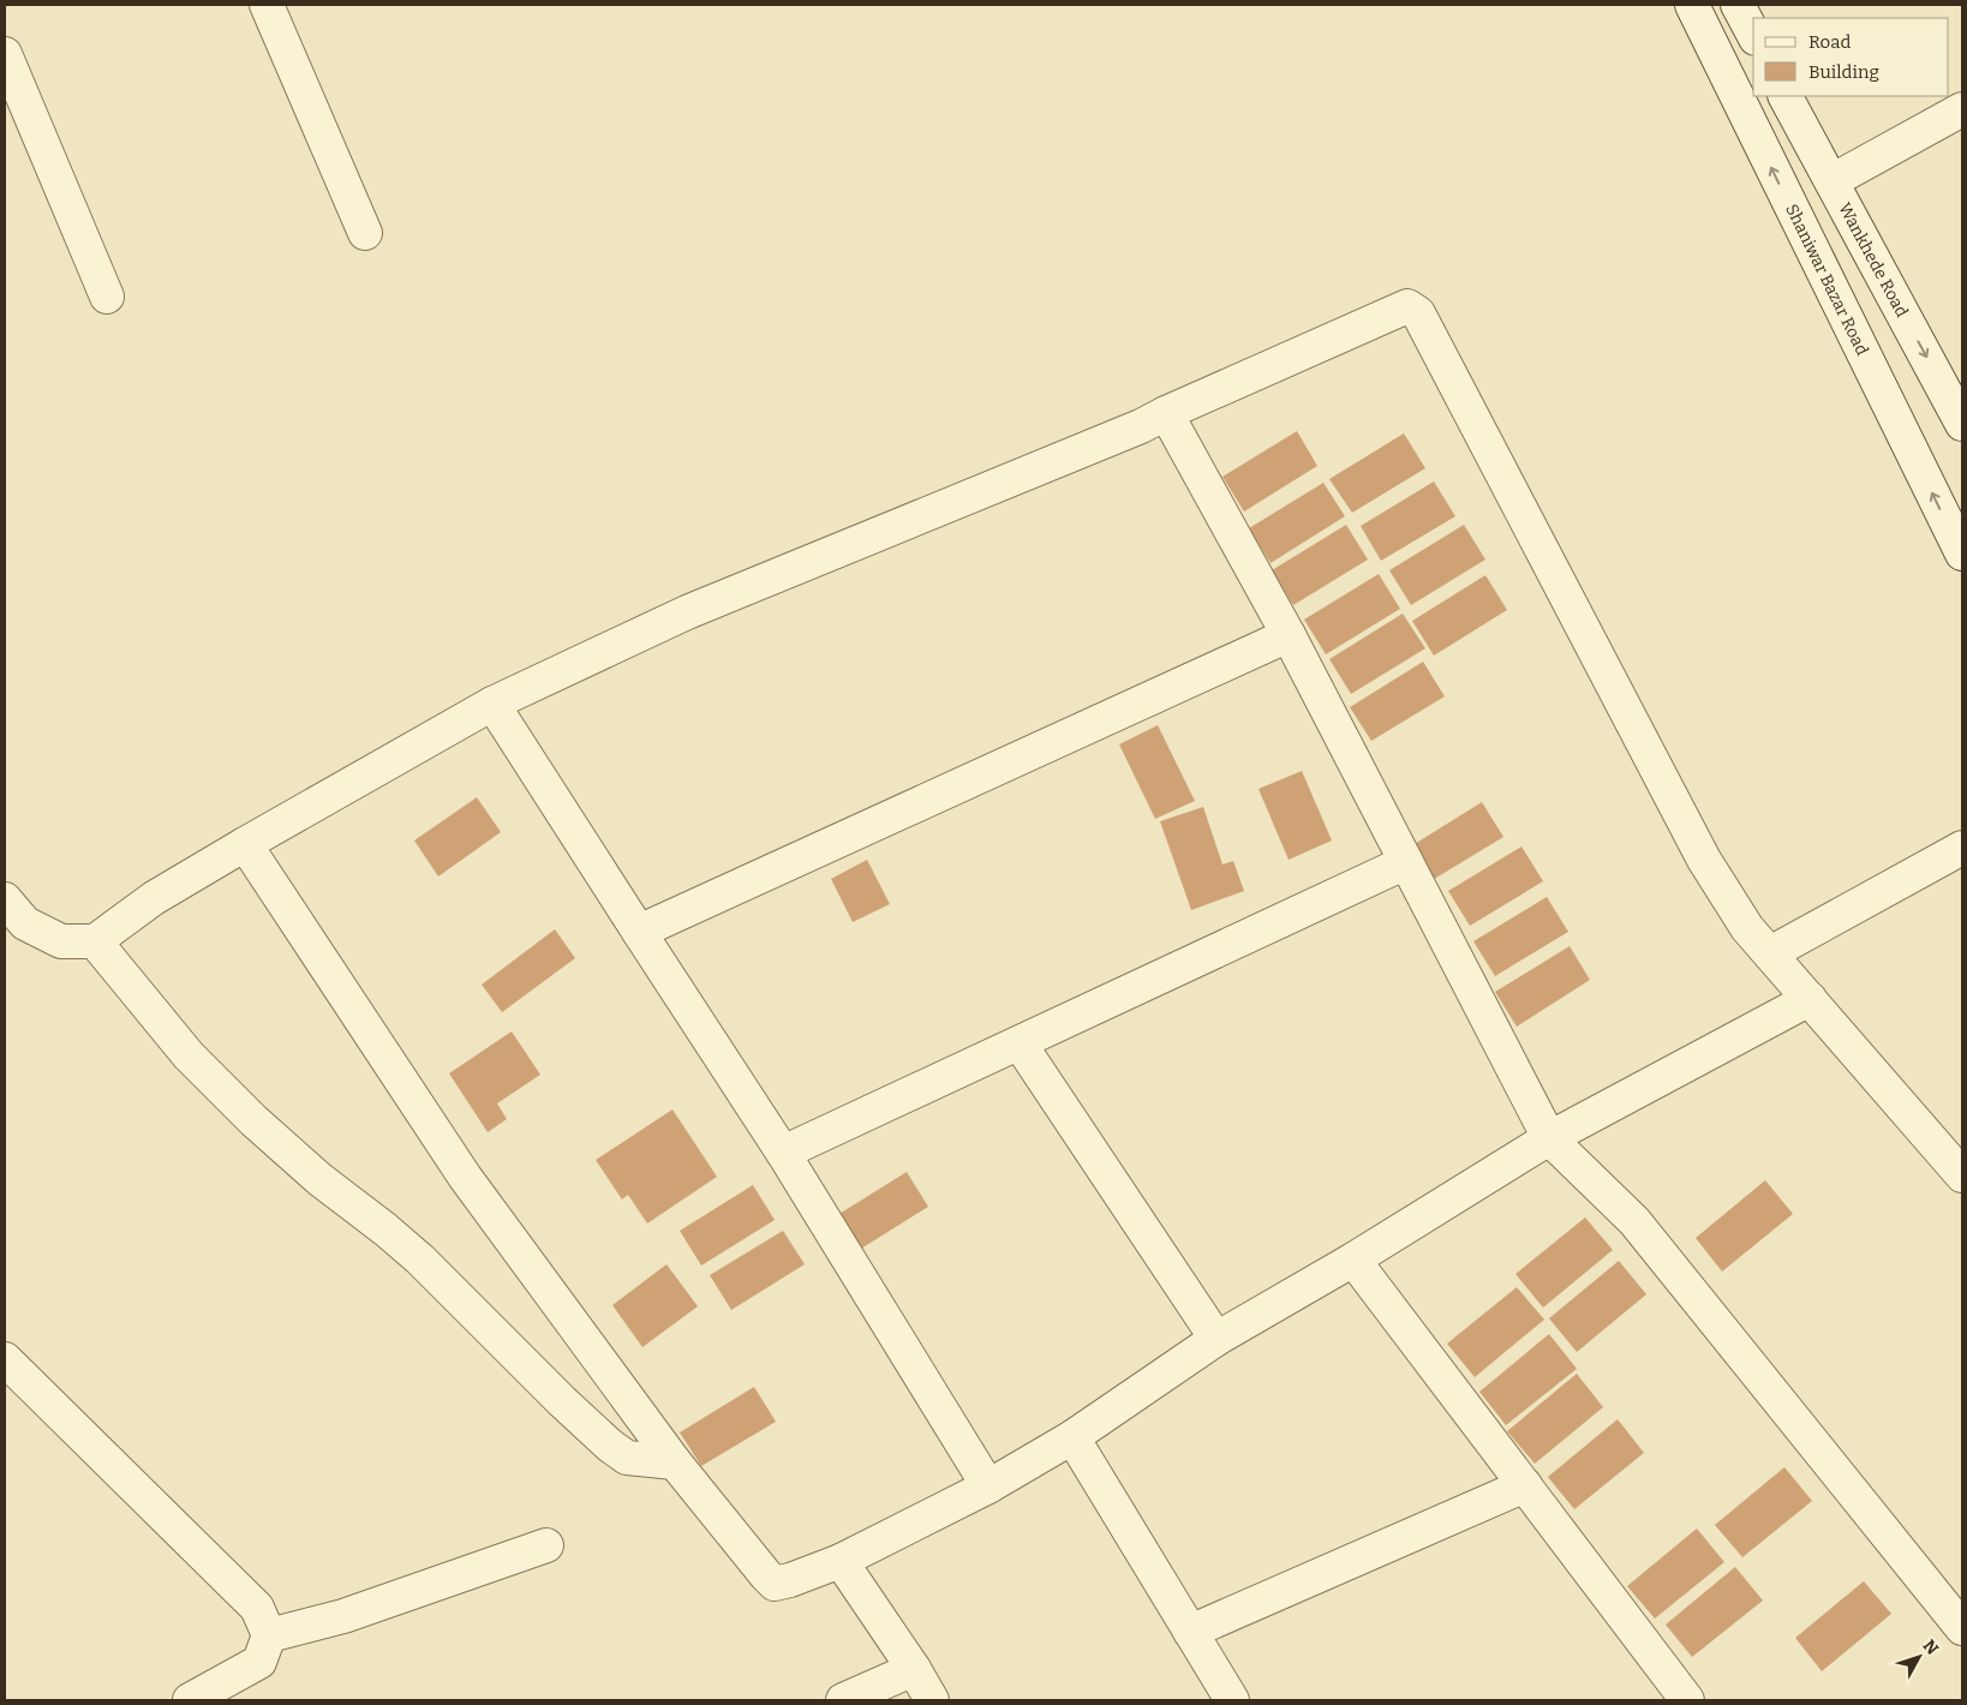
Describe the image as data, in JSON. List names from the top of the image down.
{
  "streets": {
    "street": ["Wankhede Road", "Shaniwar Bazar Road"]
  },
  "one_way": ["Wankhede Road", "Shaniwar Bazar Road"],
  "legend": ["Road", "Building"],
  "north": "top right"
}
